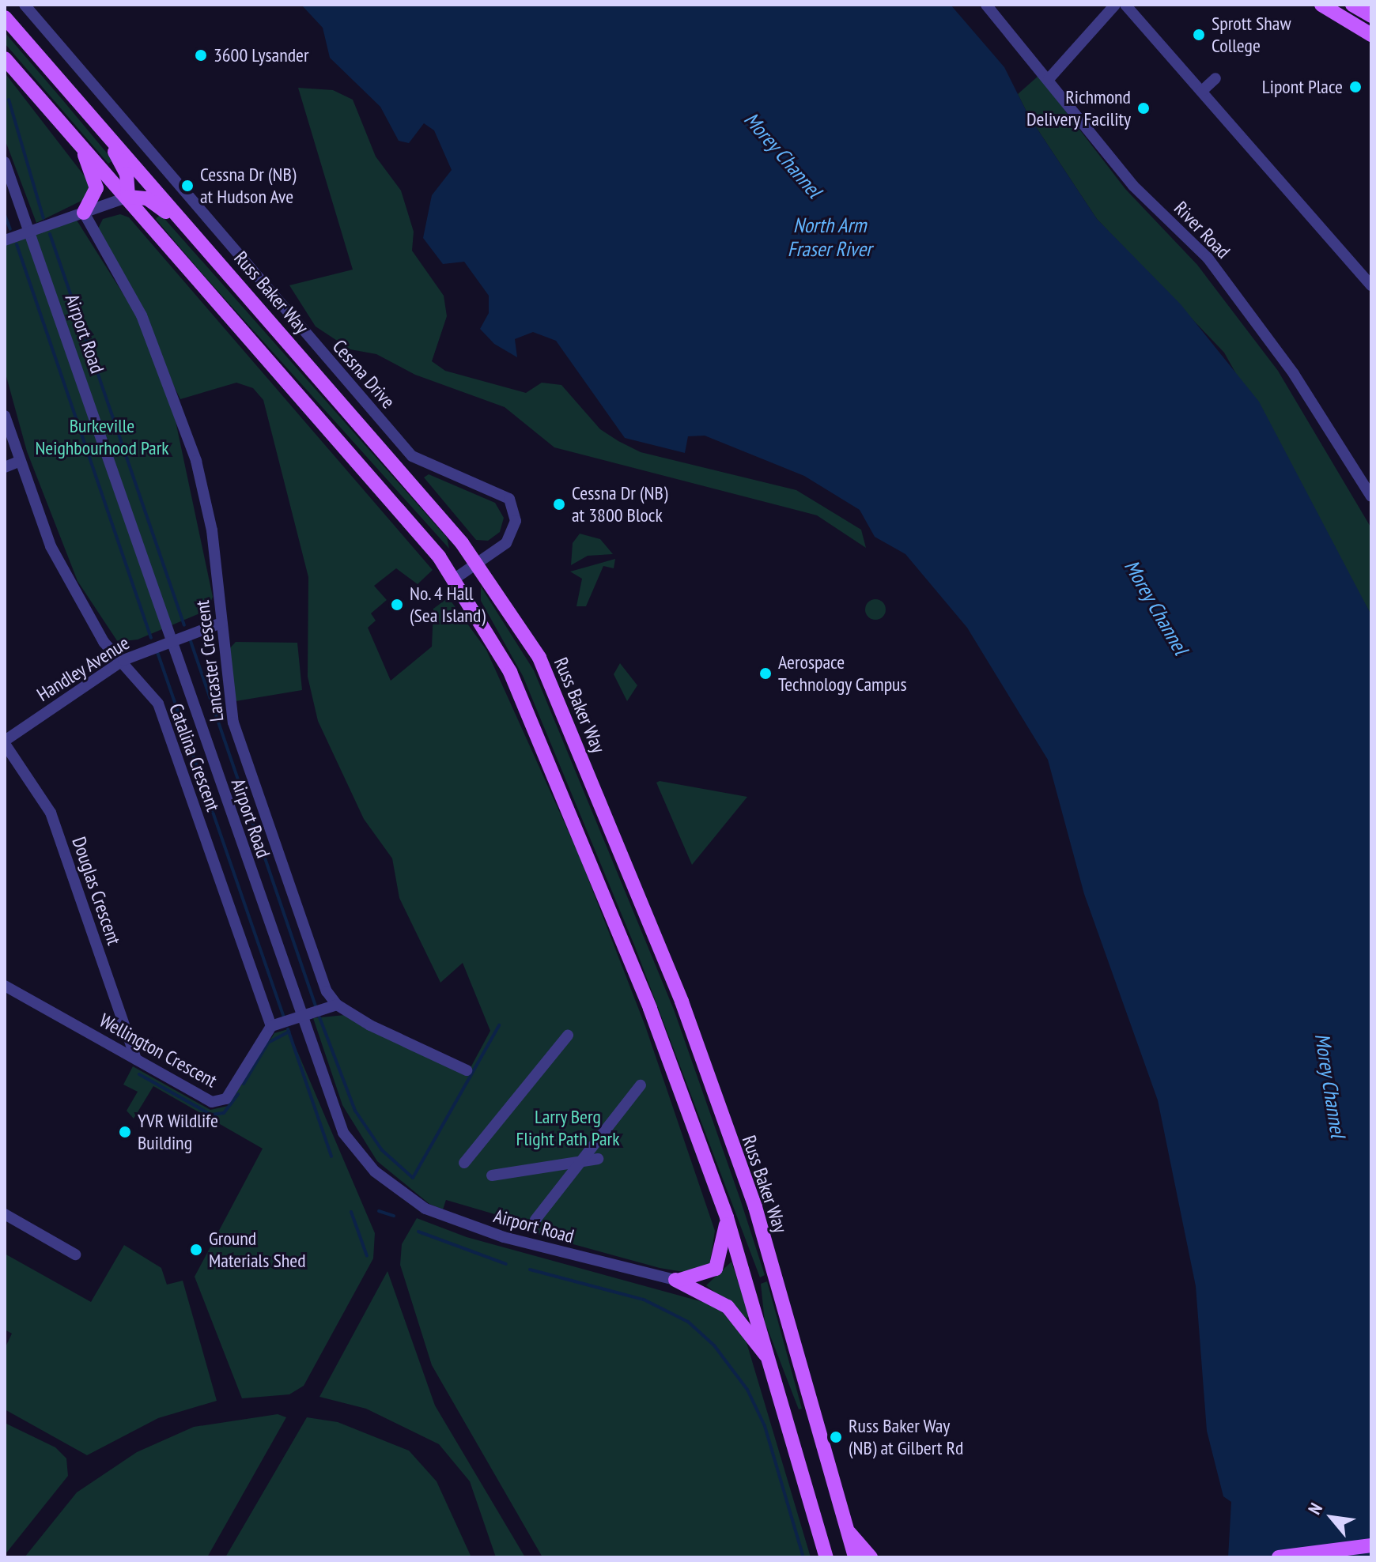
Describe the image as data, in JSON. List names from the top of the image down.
{
  "streets": {
    "main road": ["Russ Baker Way"],
    "street": [
      "River Road",
      "Airport Road",
      "Cessna Drive",
      "Lancaster Crescent",
      "Handley Avenue",
      "Catalina Crescent",
      "Douglas Crescent",
      "Wellington Crescent"
    ]
  },
  "crossings": [
    ["Russ Baker Way", "Cessna Drive"],
    ["Airport Road", "Handley Avenue"],
    ["Lancaster Crescent", "Handley Avenue"],
    ["Handley Avenue", "Catalina Crescent"],
    ["Handley Avenue", "Douglas Crescent"],
    ["Catalina Crescent", "Wellington Crescent"],
    ["Douglas Crescent", "Wellington Crescent"]
  ],
  "water": ["Morey Channel", "North Arm Fraser River"],
  "parks": ["Burkeville Neighbourhood Park", "Larry Berg Flight Path Park"],
  "places": [
    "Sprott Shaw College",
    "3600 Lysander",
    "Lipont Place",
    "Richmond Delivery Facility",
    "Cessna Dr (NB) at Hudson Ave",
    "Cessna Dr (NB) at 3800 Block",
    "No. 4 Hall (Sea Island)",
    "Aerospace Technology Campus",
    "YVR Wildlife Building",
    "Ground Materials Shed",
    "Russ Baker Way (NB) at Gilbert Rd"
  ],
  "north": "top left"
}
